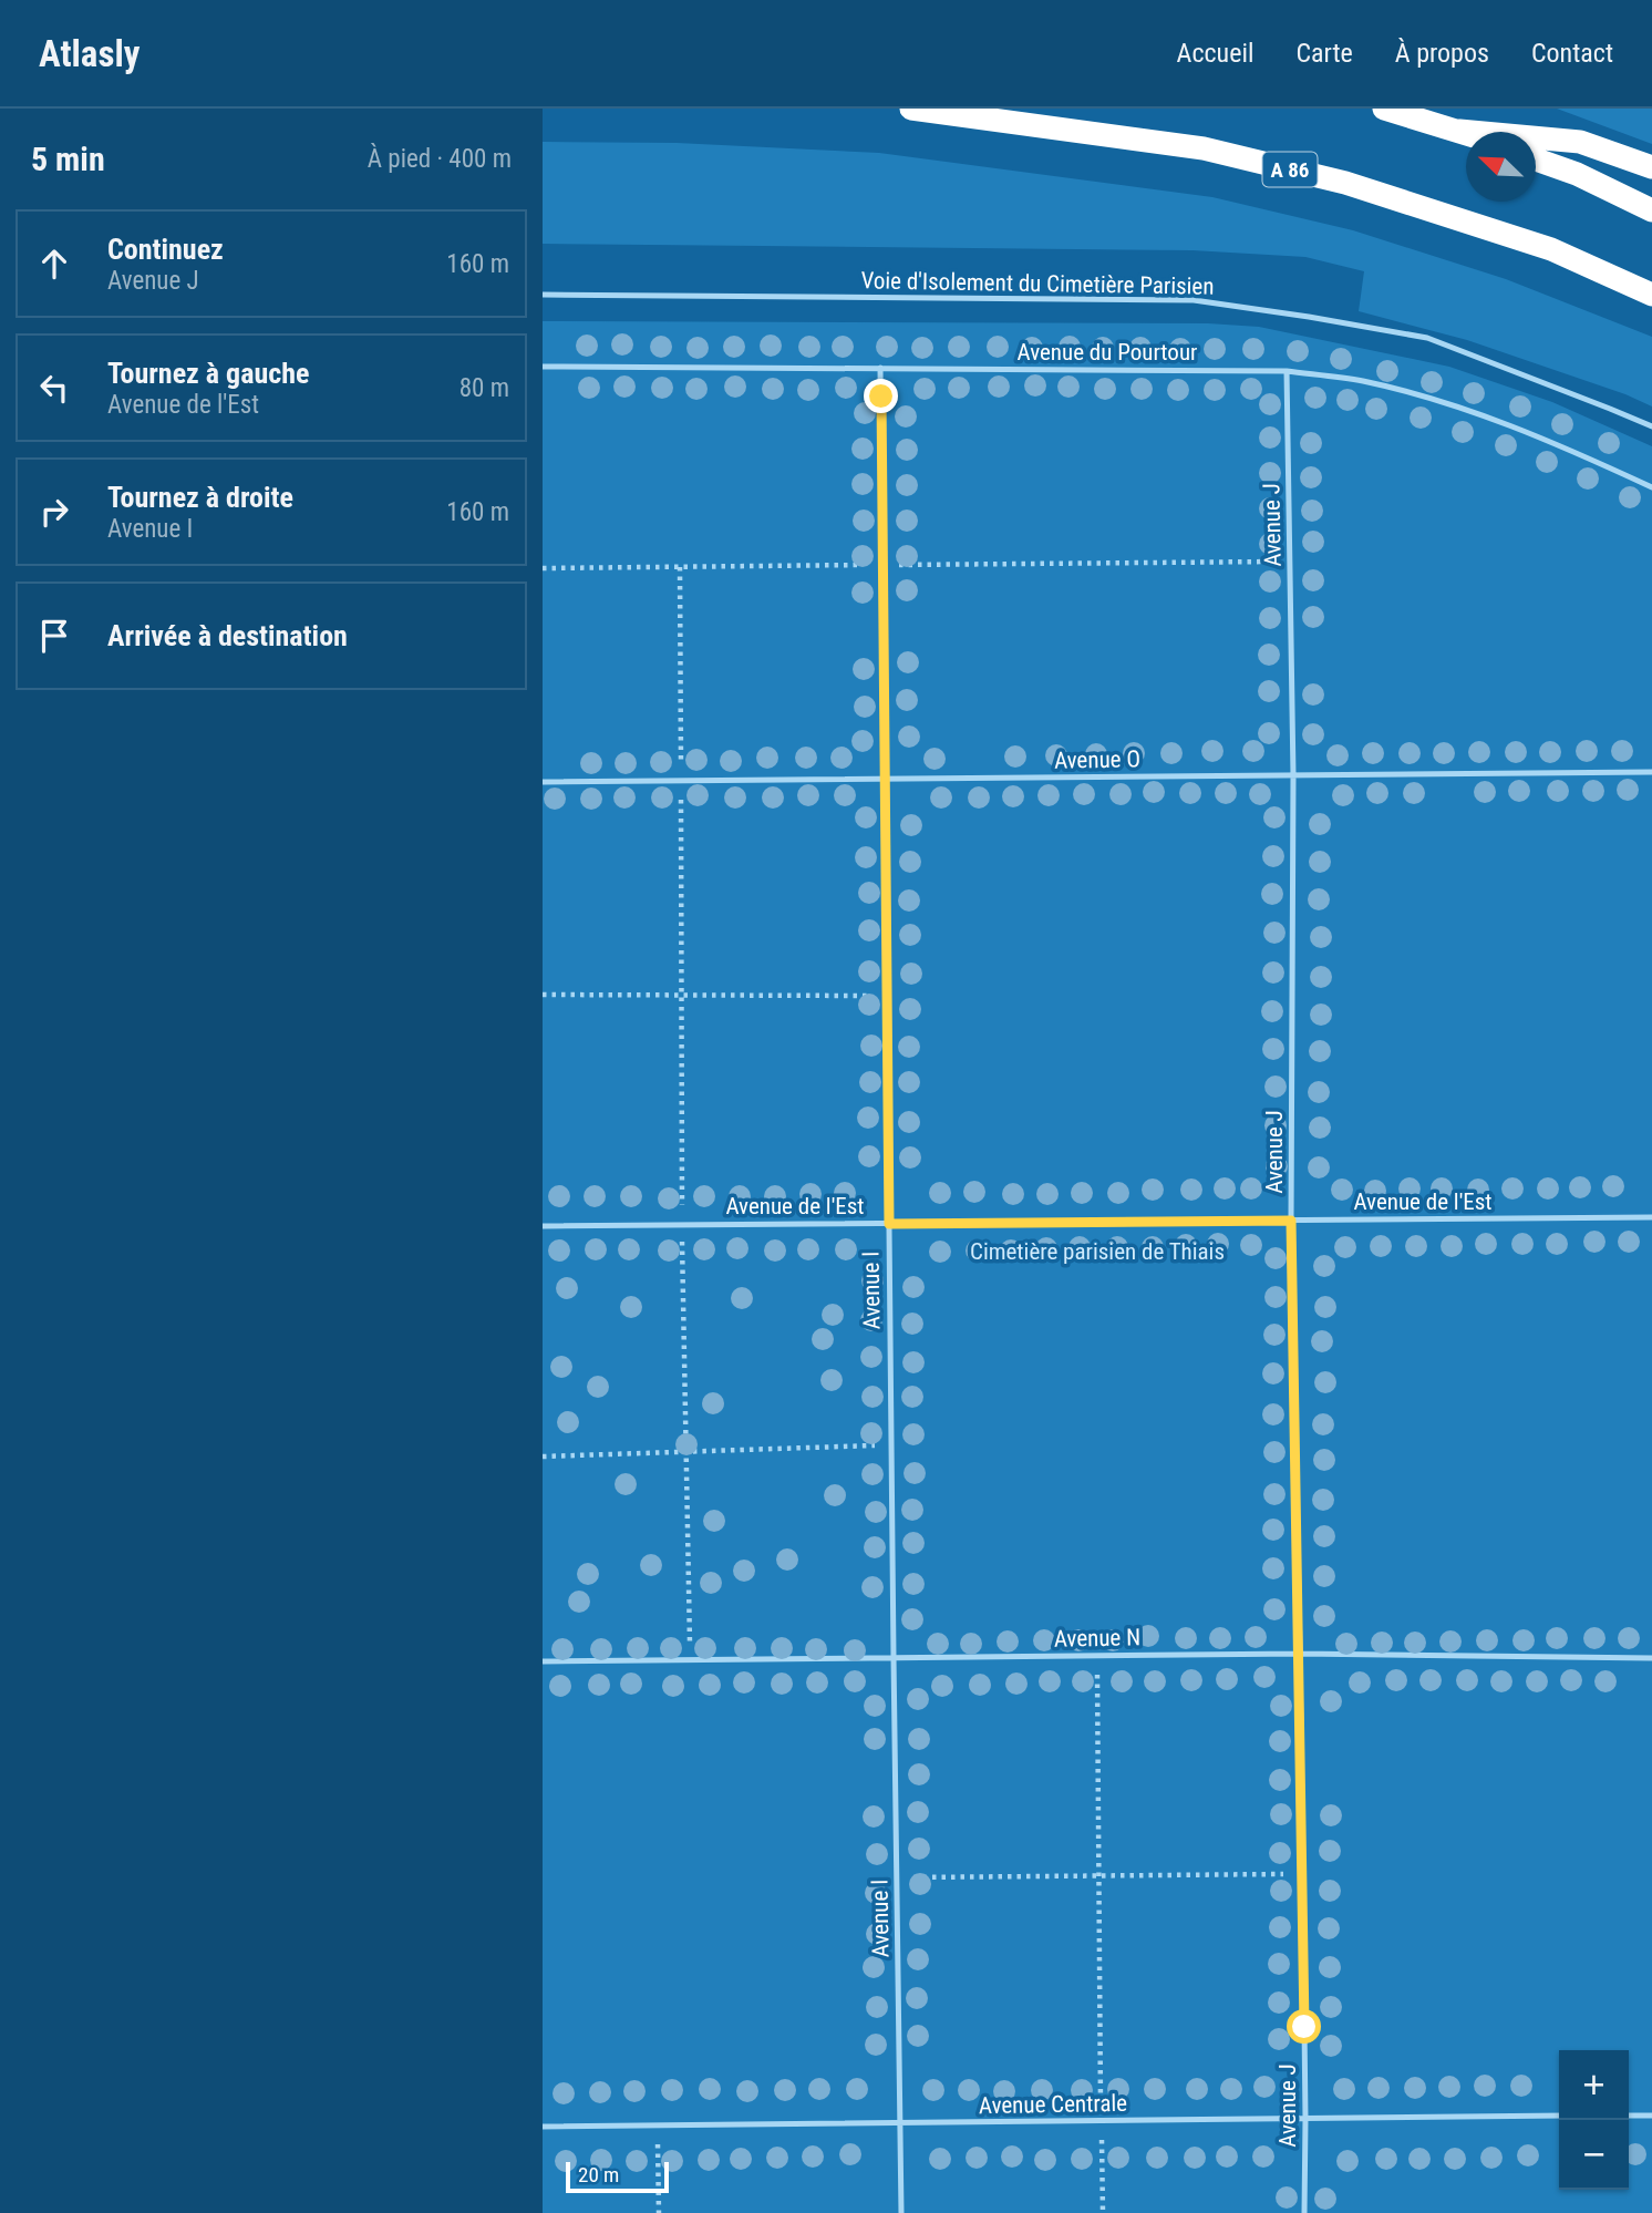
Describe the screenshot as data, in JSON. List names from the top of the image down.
{
  "streets": {
    "highway": ["A 86"],
    "lane": [
      "Voie d'Isolement du Cimetière Parisien",
      "Avenue du Pourtour",
      "Avenue J",
      "Avenue O",
      "Avenue de l'Est",
      "Avenue I",
      "Avenue N",
      "Avenue Centrale"
    ]
  },
  "crossings": [
    ["Avenue du Pourtour", "Avenue J"],
    ["Avenue du Pourtour", "Avenue I"],
    ["Avenue J", "Avenue O"],
    ["Avenue J", "Avenue de l'Est"],
    ["Avenue J", "Avenue N"],
    ["Avenue J", "Avenue Centrale"],
    ["Avenue O", "Avenue I"],
    ["Avenue de l'Est", "Avenue I"],
    ["Avenue I", "Avenue N"],
    ["Avenue I", "Avenue Centrale"]
  ],
  "parks": ["Cimetière parisien de Thiais"],
  "scale_bar": "20 m",
  "north": "top left",
  "page": {
    "header": "Atlasly",
    "nav": [
      "Accueil",
      "Carte",
      "À propos",
      "Contact"
    ],
    "heading": ["5 min", "À pied · 400 m"],
    "list": [
      ["Continuez", "Avenue J", "160 m"],
      ["Tournez à gauche", "Avenue de l'Est", "80 m"],
      ["Tournez à droite", "Avenue I", "160 m"],
      "Arrivée à destination"
    ],
    "map_buttons": ["+", "−"],
    "scale": "20 m"
  }
}
